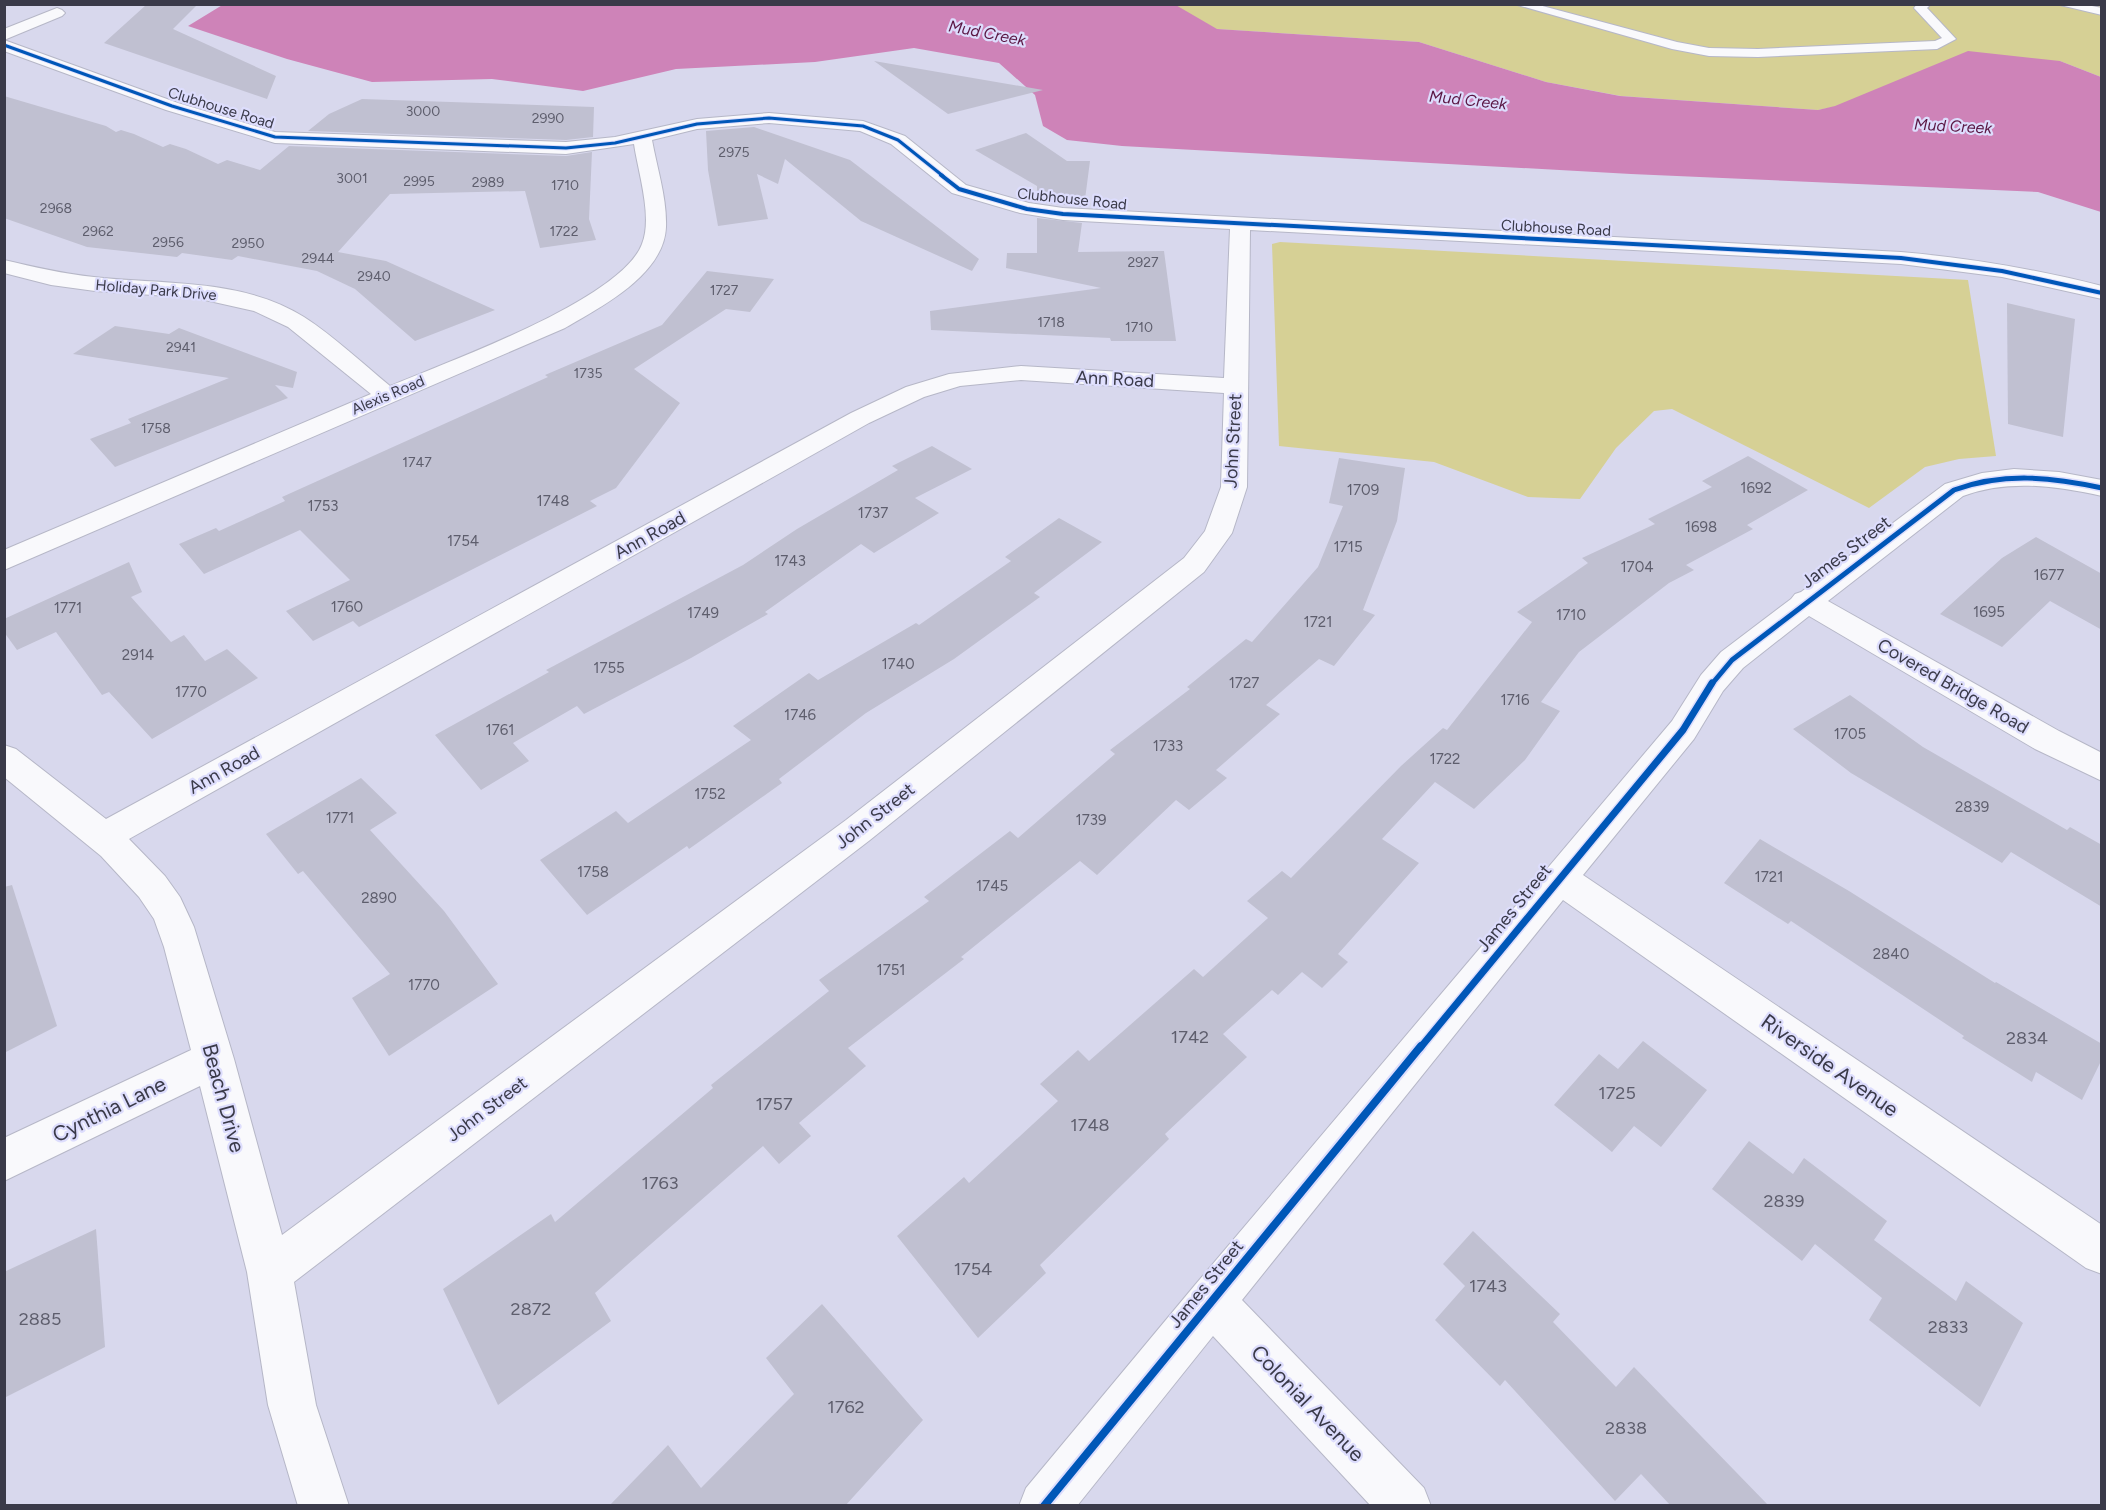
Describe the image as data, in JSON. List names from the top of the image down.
{
  "streets": {
    "street": [
      "Clubhouse Road",
      "Holiday Park Drive",
      "Ann Road",
      "Alexis Road",
      "John Street",
      "James Street",
      "Covered Bridge Road",
      "Riverside Avenue",
      "Beach Drive",
      "Cynthia Lane",
      "Colonial Avenue"
    ]
  },
  "crossings": [
    ["Clubhouse Road", "Alexis Road"],
    ["Clubhouse Road", "John Street"],
    ["Holiday Park Drive", "Alexis Road"],
    ["Ann Road", "John Street"],
    ["Ann Road", "Beach Drive"],
    ["John Street", "Beach Drive"],
    ["James Street", "Covered Bridge Road"],
    ["James Street", "Riverside Avenue"],
    ["James Street", "Colonial Avenue"],
    ["Beach Drive", "Cynthia Lane"]
  ],
  "water": ["Mud Creek"],
  "house_numbers": [
    "3000",
    "2990",
    "2975",
    "3001",
    "2995",
    "2989",
    "1710",
    "2968",
    "2962",
    "1722",
    "2956",
    "2950",
    "2944",
    "2927",
    "2940",
    "1727",
    "1718",
    "1710",
    "2941",
    "1735",
    "1758",
    "1747",
    "1692",
    "1709",
    "1748",
    "1753",
    "1737",
    "1698",
    "1754",
    "1715",
    "1743",
    "1704",
    "1677",
    "1760",
    "1771",
    "1695",
    "1749",
    "1710",
    "1721",
    "2914",
    "1740",
    "1755",
    "1727",
    "1770",
    "1716",
    "1746",
    "1761",
    "1705",
    "1733",
    "1722",
    "1752",
    "2839",
    "1771",
    "1739",
    "1758",
    "1721",
    "1745",
    "2890",
    "2840",
    "1751",
    "1770",
    "1742",
    "2834",
    "1725",
    "1757",
    "1748",
    "1763",
    "2839",
    "1754",
    "1743",
    "2872",
    "2885",
    "2833",
    "1762",
    "2838"
  ]
}
